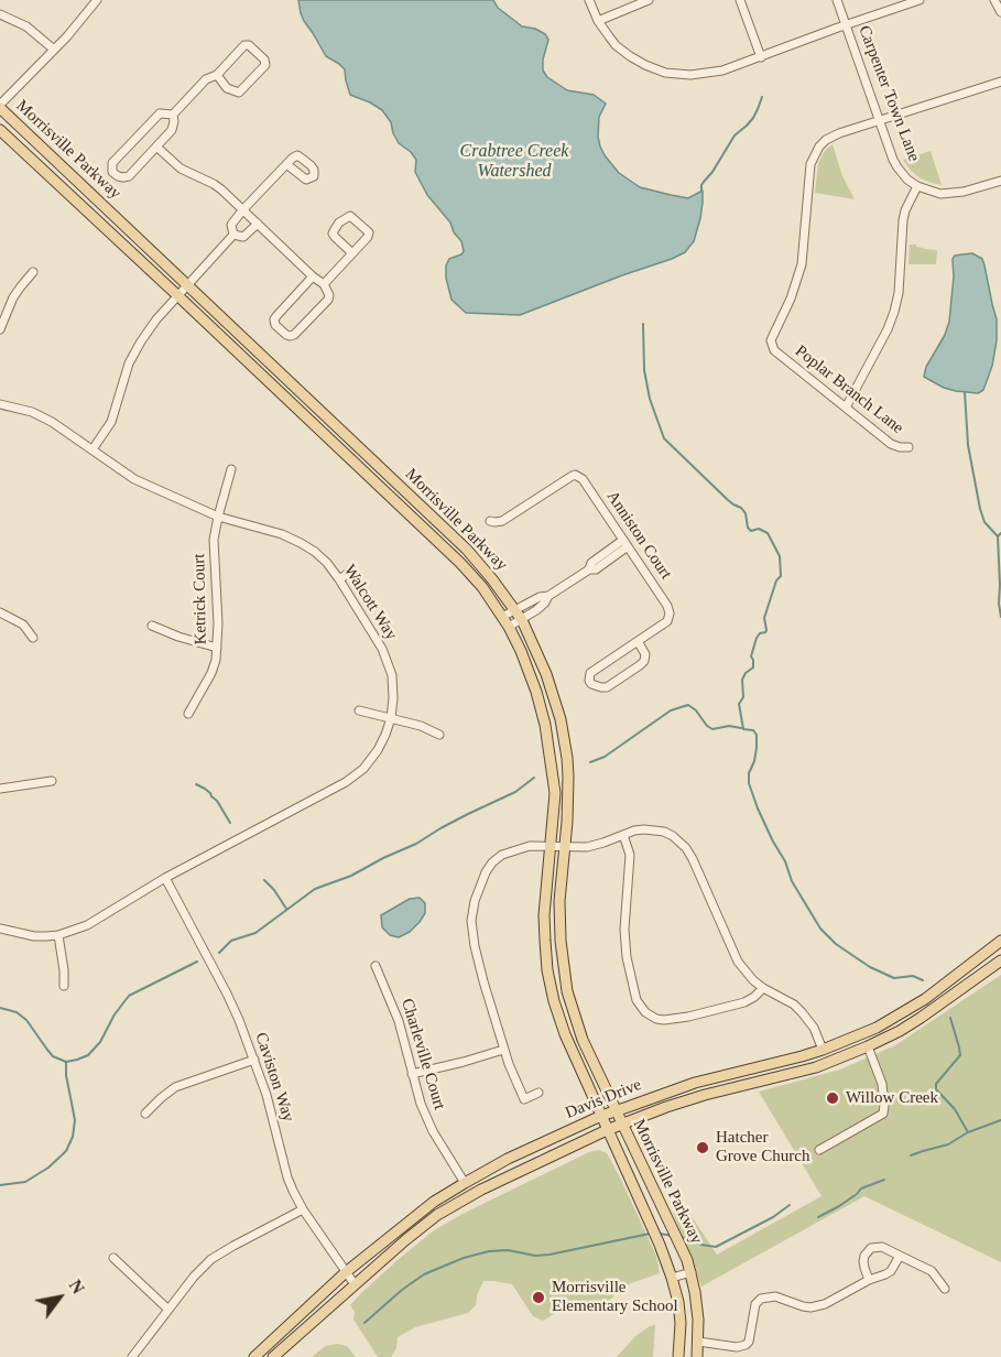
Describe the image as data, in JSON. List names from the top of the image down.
{
  "streets": {
    "main road": ["Morrisville Parkway", "Davis Drive"],
    "street": [
      "Carpenter Town Lane",
      "Poplar Branch Lane",
      "Anniston Court",
      "Ketrick Court",
      "Walcott Way",
      "Charleville Court",
      "Caviston Way"
    ]
  },
  "crossings": [
    ["Carpenter Town Lane", "Poplar Branch Lane"],
    ["Morrisville Parkway", "Davis Drive"],
    ["Ketrick Court", "Walcott Way"],
    ["Walcott Way", "Caviston Way"],
    ["Charleville Court", "Davis Drive"],
    ["Caviston Way", "Davis Drive"]
  ],
  "water": ["Crabtree Creek Watershed"],
  "places": ["Willow Creek", "Hatcher Grove Church", "Morrisville Elementary School"],
  "north": "top right"
}
